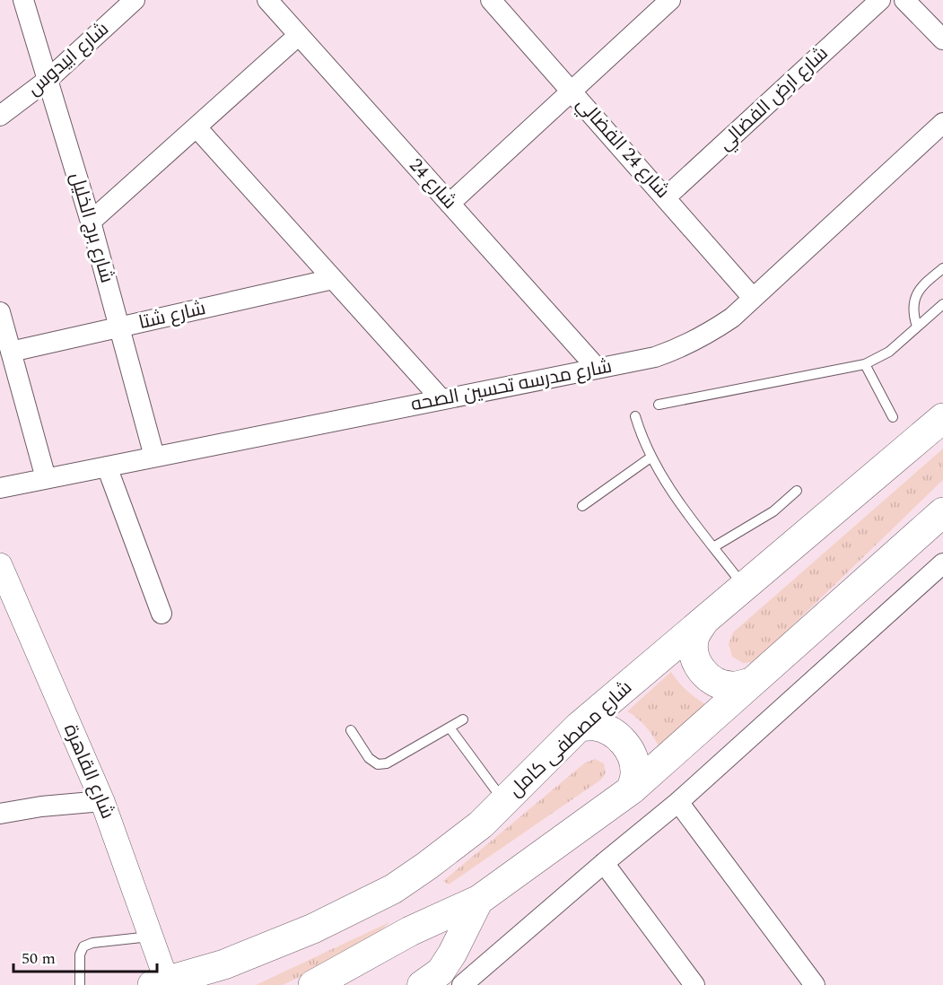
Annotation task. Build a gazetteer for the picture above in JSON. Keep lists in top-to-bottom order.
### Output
{
  "streets": {
    "main road": ["شارع مصطفى كامل"],
    "street": [
      "شارع ابيدوس",
      "شارع ارض الفضالي",
      "شارع 24 الفضالي",
      "شارع 24",
      "شارع برج الخليل",
      "شارع شتا",
      "شارع مدرسه تحسين الصحه",
      "شارع القاهرة"
    ]
  },
  "crossings": [
    ["شارع ابيدوس", "شارع برج الخليل"],
    ["شارع ارض الفضالي", "شارع 24 الفضالي"],
    ["شارع 24 الفضالي", "شارع مدرسه تحسين الصحه"],
    ["شارع 24", "شارع مدرسه تحسين الصحه"],
    ["شارع برج الخليل", "شارع شتا"],
    ["شارع برج الخليل", "شارع مدرسه تحسين الصحه"],
    ["شارع مصطفى كامل", "شارع القاهرة"]
  ],
  "scale_bar": "50 m"
}
